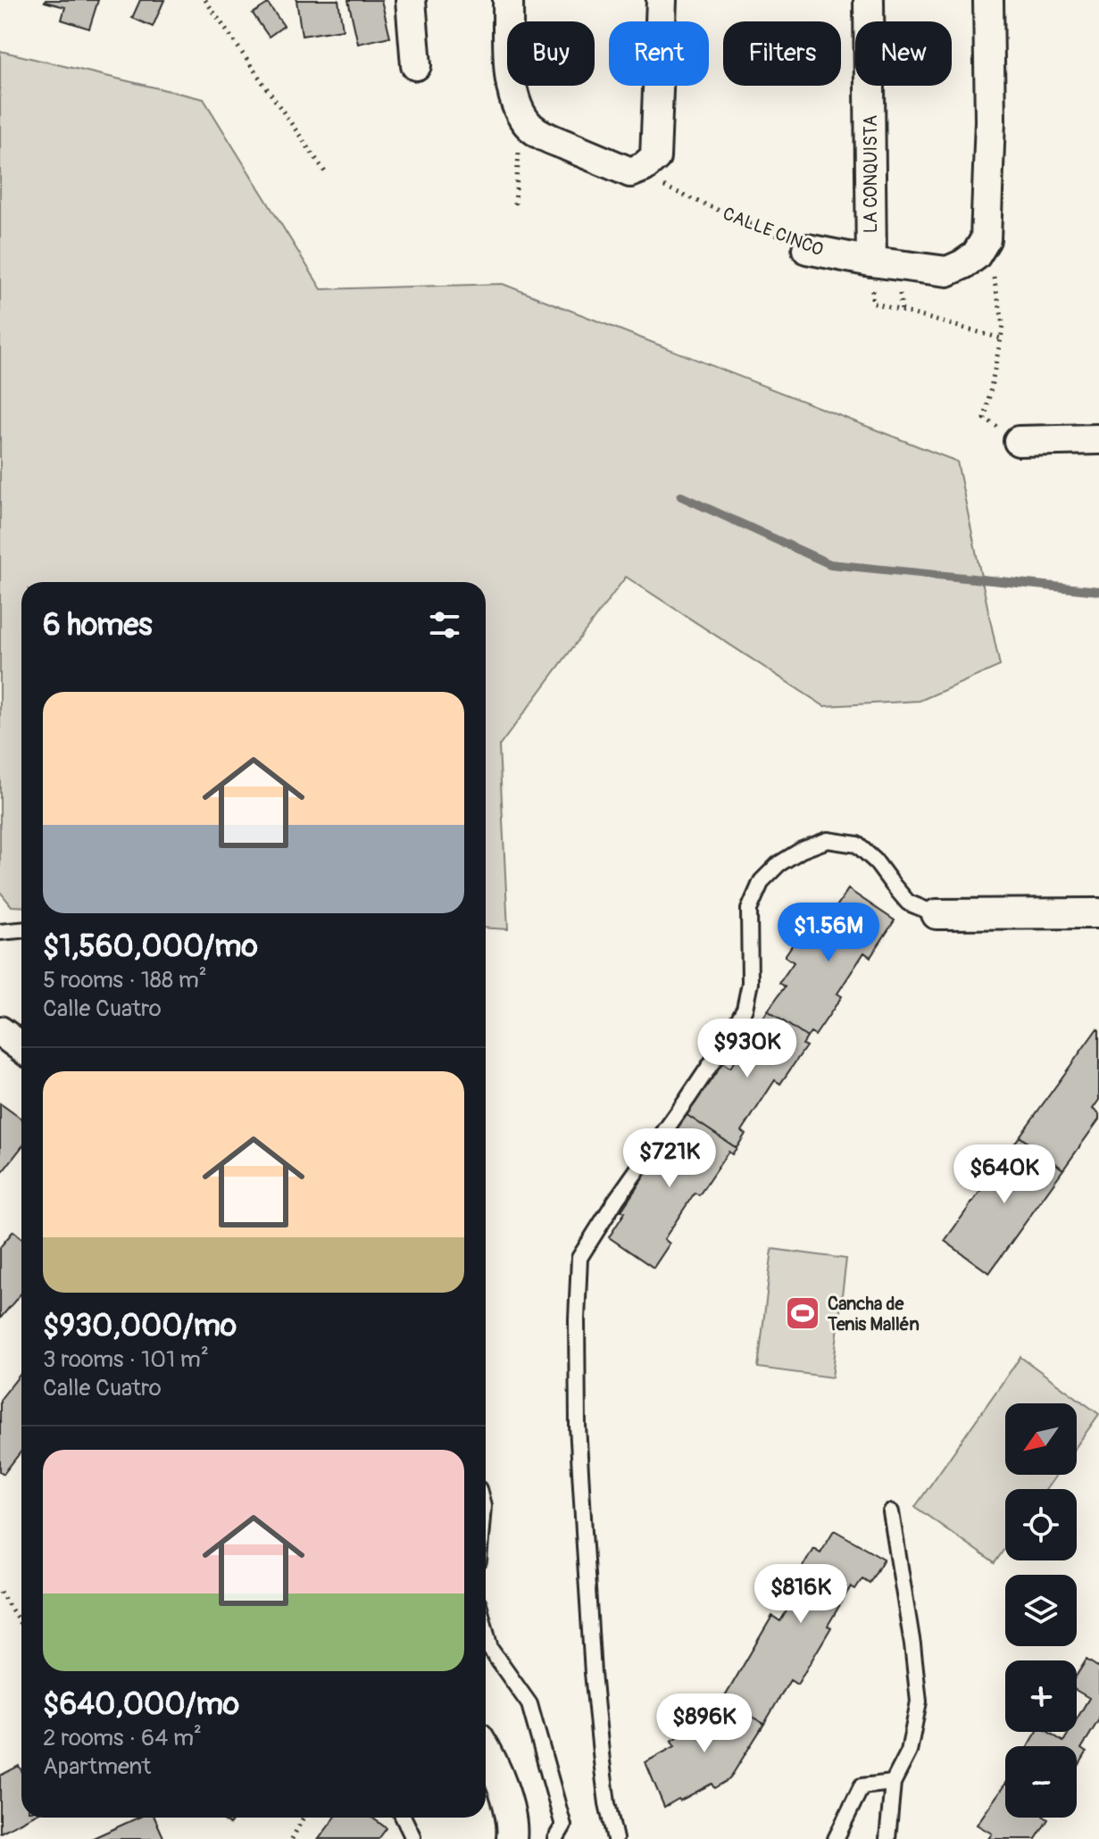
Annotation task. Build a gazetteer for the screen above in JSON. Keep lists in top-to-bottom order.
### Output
{
  "streets": {
    "street": ["LA CONQUISTA", "CALLE CINCO"]
  },
  "crossings": [
    ["LA CONQUISTA", "CALLE CINCO"]
  ],
  "places": {
    "sports": ["Cancha de Tenis Mallén"]
  },
  "north": "bottom left",
  "page": {
    "chip": [
      "Buy",
      "Rent",
      "Filters",
      "New"
    ],
    "heading": "6 homes",
    "list": [
      {
        "name": "$1,560,000/mo",
        "note": "5 rooms · 188 m² · Calle Cuatro"
      },
      {
        "name": "$930,000/mo",
        "note": "3 rooms · 101 m² · Calle Cuatro"
      },
      {
        "name": "$640,000/mo",
        "note": "2 rooms · 64 m² · Apartment"
      }
    ],
    "price": [
      "$1.56M",
      "$930K",
      "$721K",
      "$640K",
      "$816K",
      "$896K"
    ],
    "map_buttons": ["+", "−"]
  }
}
